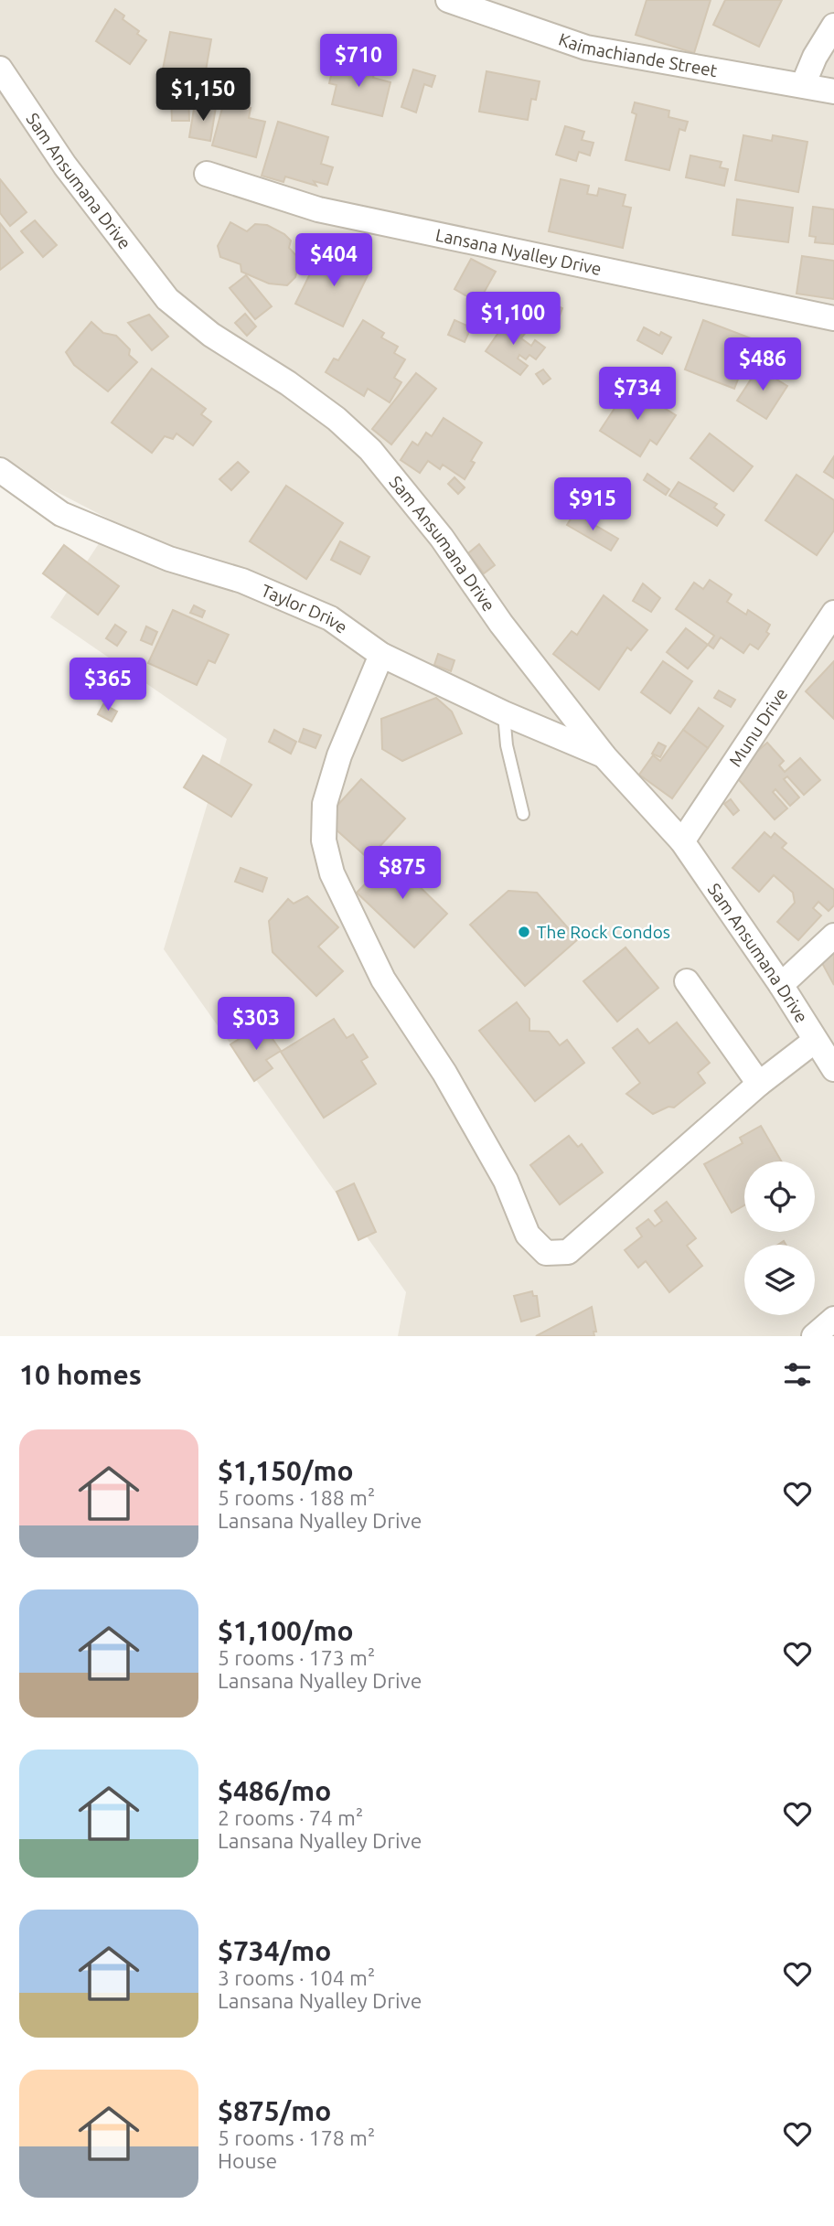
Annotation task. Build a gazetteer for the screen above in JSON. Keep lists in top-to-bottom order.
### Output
{
  "streets": {
    "street": [
      "Kaimachiande Street",
      "Sam Ansumana Drive",
      "Lansana Nyalley Drive",
      "Taylor Drive",
      "Munu Drive"
    ]
  },
  "crossings": [
    ["Sam Ansumana Drive", "Taylor Drive"],
    ["Sam Ansumana Drive", "Munu Drive"]
  ],
  "places": ["The Rock Condos"],
  "page": {
    "price": [
      "$710",
      "$1,150",
      "$404",
      "$1,100",
      "$486",
      "$734",
      "$915",
      "$365",
      "$875",
      "$303"
    ],
    "heading": "10 homes",
    "list": [
      {
        "name": "$1,150/mo",
        "note": "5 rooms · 188 m² · Lansana Nyalley Drive"
      },
      {
        "name": "$1,100/mo",
        "note": "5 rooms · 173 m² · Lansana Nyalley Drive"
      },
      {
        "name": "$486/mo",
        "note": "2 rooms · 74 m² · Lansana Nyalley Drive"
      },
      {
        "name": "$734/mo",
        "note": "3 rooms · 104 m² · Lansana Nyalley Drive"
      },
      {
        "name": "$875/mo",
        "note": "5 rooms · 178 m² · House"
      }
    ]
  }
}
